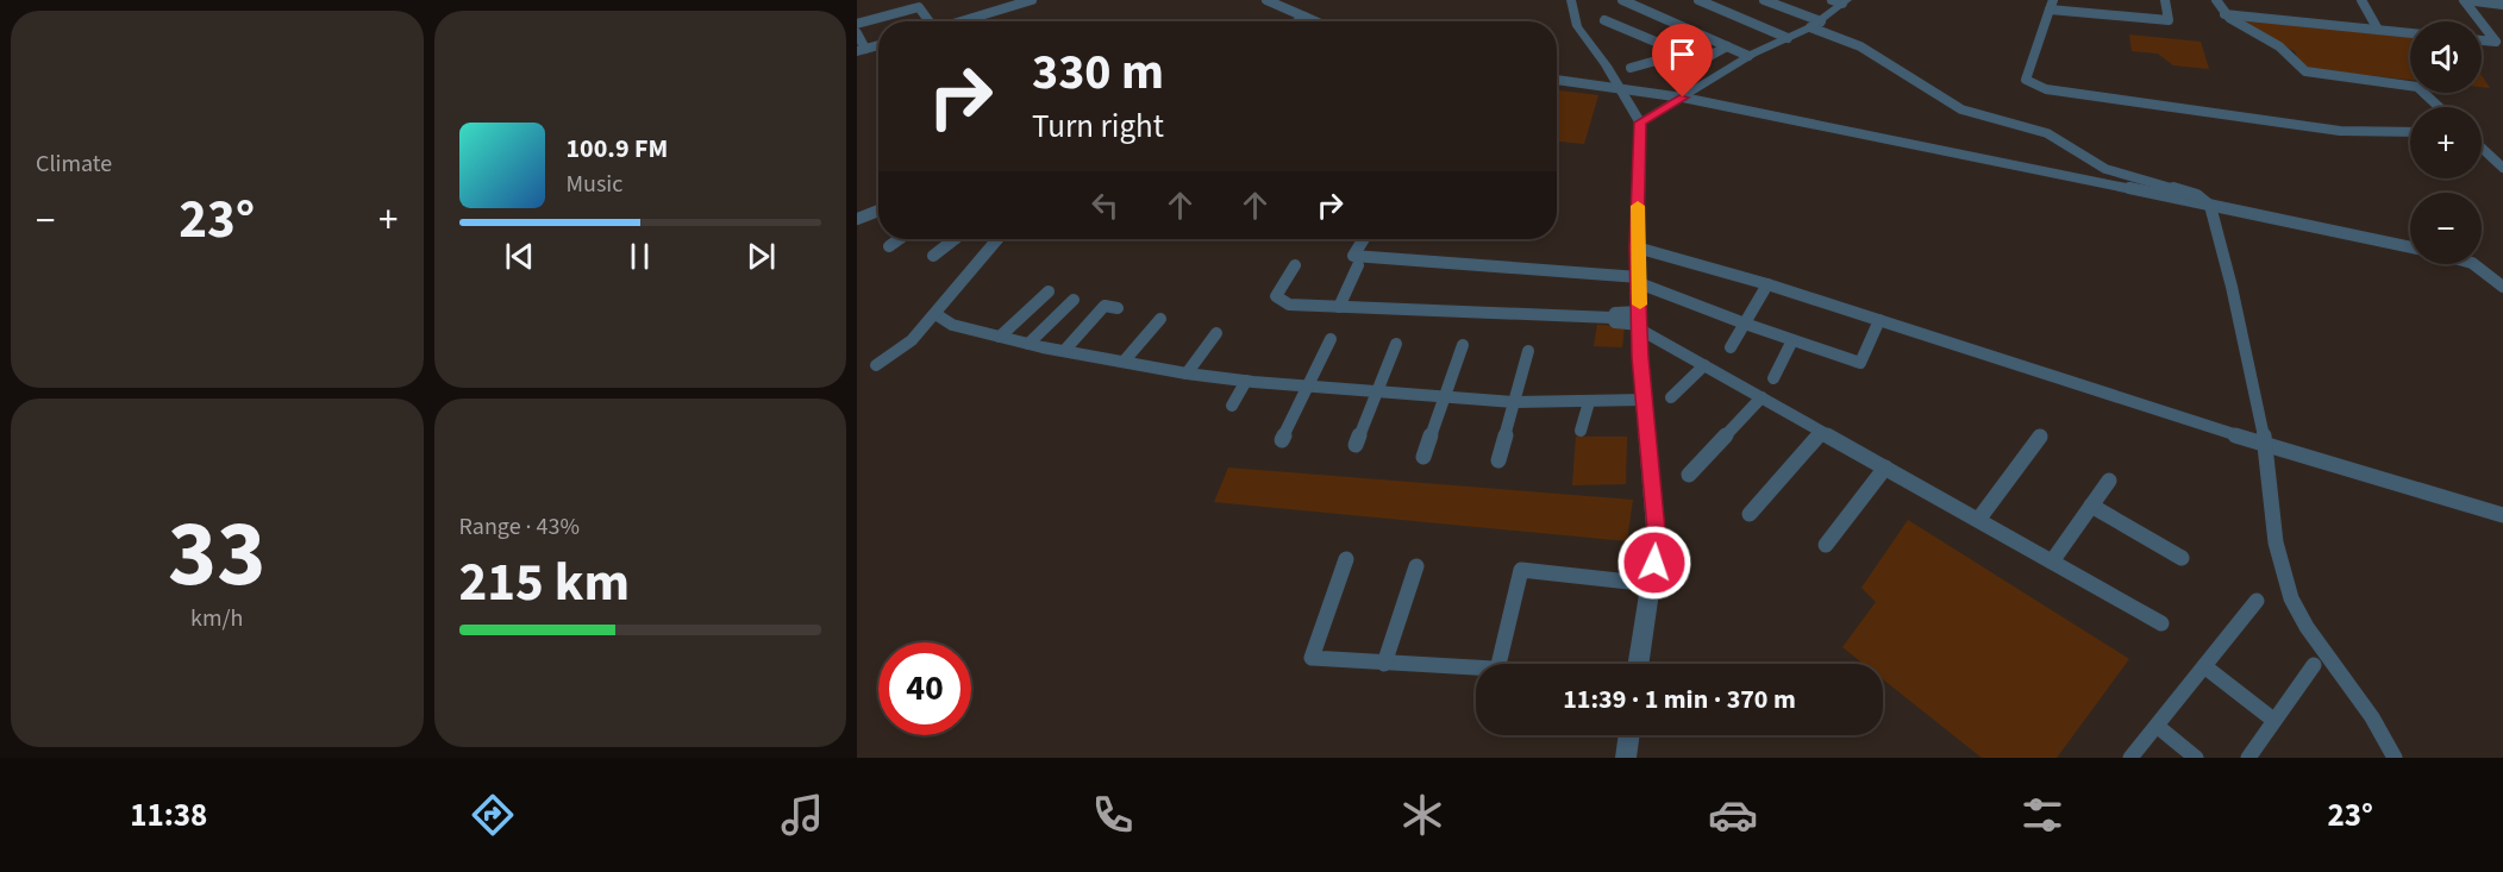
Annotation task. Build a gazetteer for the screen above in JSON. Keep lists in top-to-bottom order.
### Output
{
  "page": {
    "tile": [
      "Climate",
      ["33", "km/h"],
      ["Range · 43%", "215 km"]
    ],
    "map_buttons": ["+", "−"],
    "turn": ["330 m", "Turn right"],
    "song": ["100.9 FM", "Music"],
    "heat": ["−", "23°", "+"],
    "limit": "40",
    "trip": "11:39 · 1 min · 370 m",
    "tabs": ["11:38", "23°"]
  }
}
